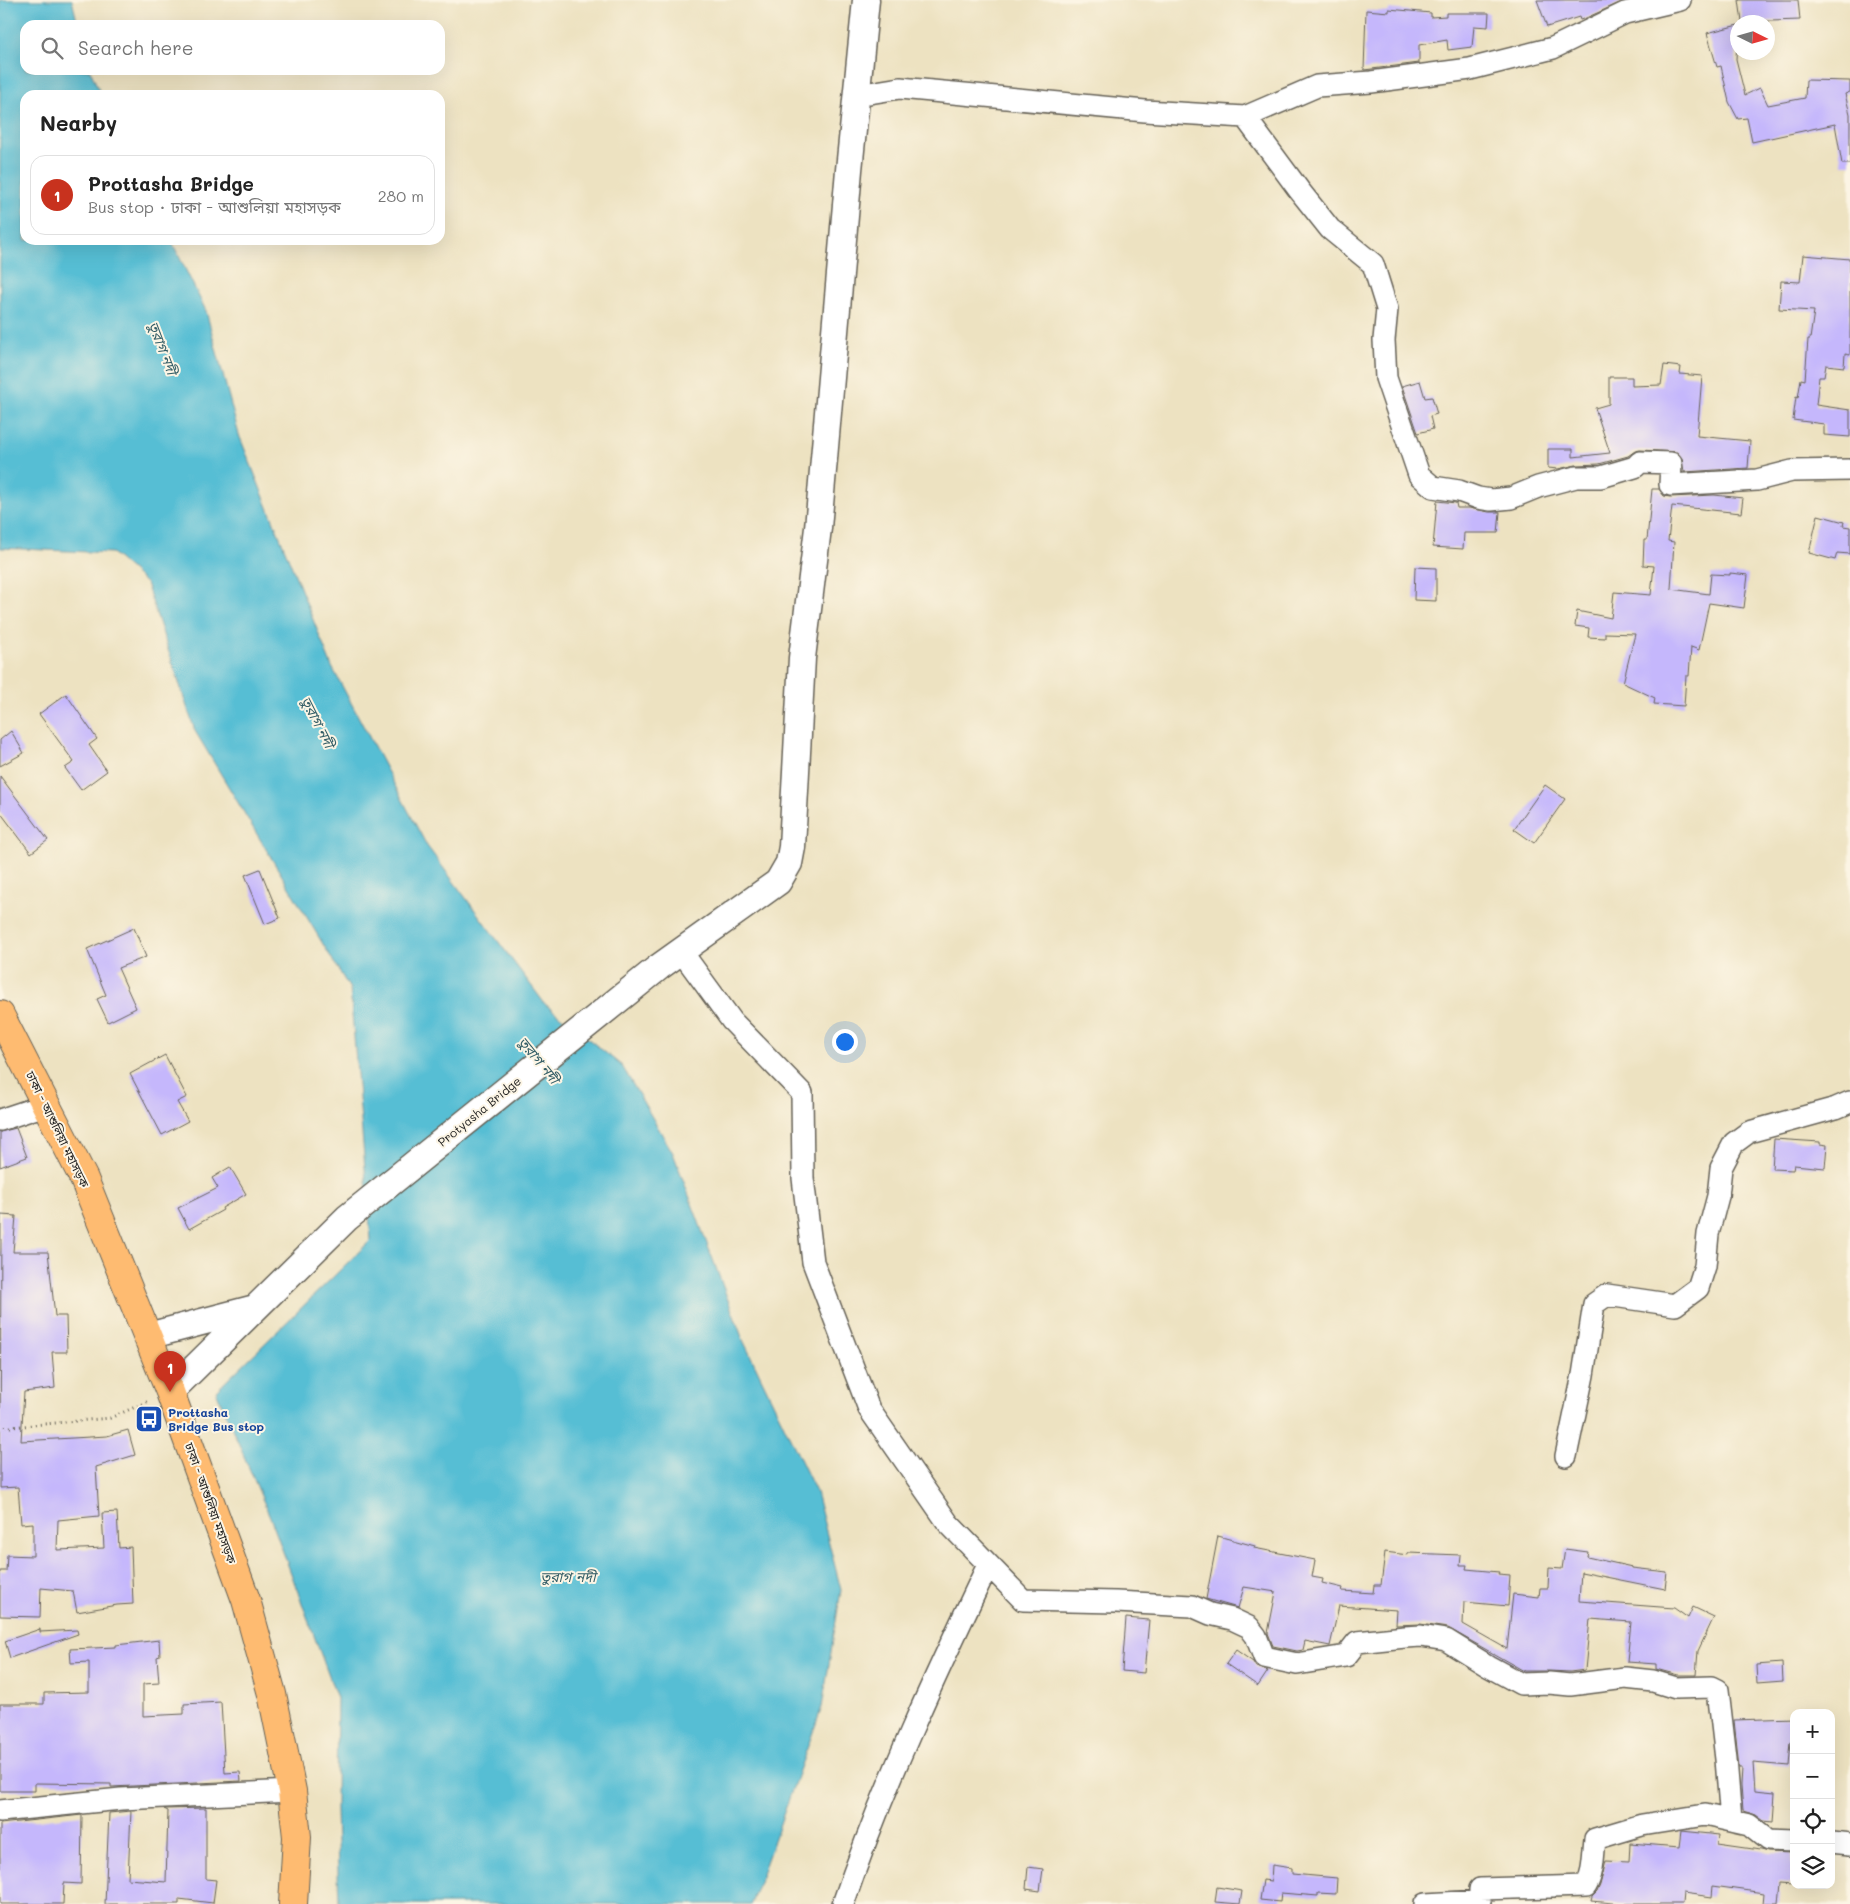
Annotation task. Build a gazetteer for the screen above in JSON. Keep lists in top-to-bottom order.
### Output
{
  "streets": {
    "highway": ["ঢাকা - আশুলিয়া মহাসড়ক"],
    "street": ["Protyasha Bridge"]
  },
  "crossings": [
    ["Protyasha Bridge", "ঢাকা - আশুলিয়া মহাসড়ক"]
  ],
  "water": ["তুরাগ নদী"],
  "places": {
    "bus stop": ["Prottasha Bridge Bus stop"]
  },
  "north": "right",
  "page": {
    "search": "Search here",
    "heading": "Nearby",
    "list": [
      {
        "mark": "1",
        "name": "Prottasha Bridge",
        "note": "Bus stop · ঢাকা - আশুলিয়া মহাসড়ক",
        "value": "280 m"
      }
    ],
    "pins": "1",
    "map_buttons": ["+", "−"]
  }
}
